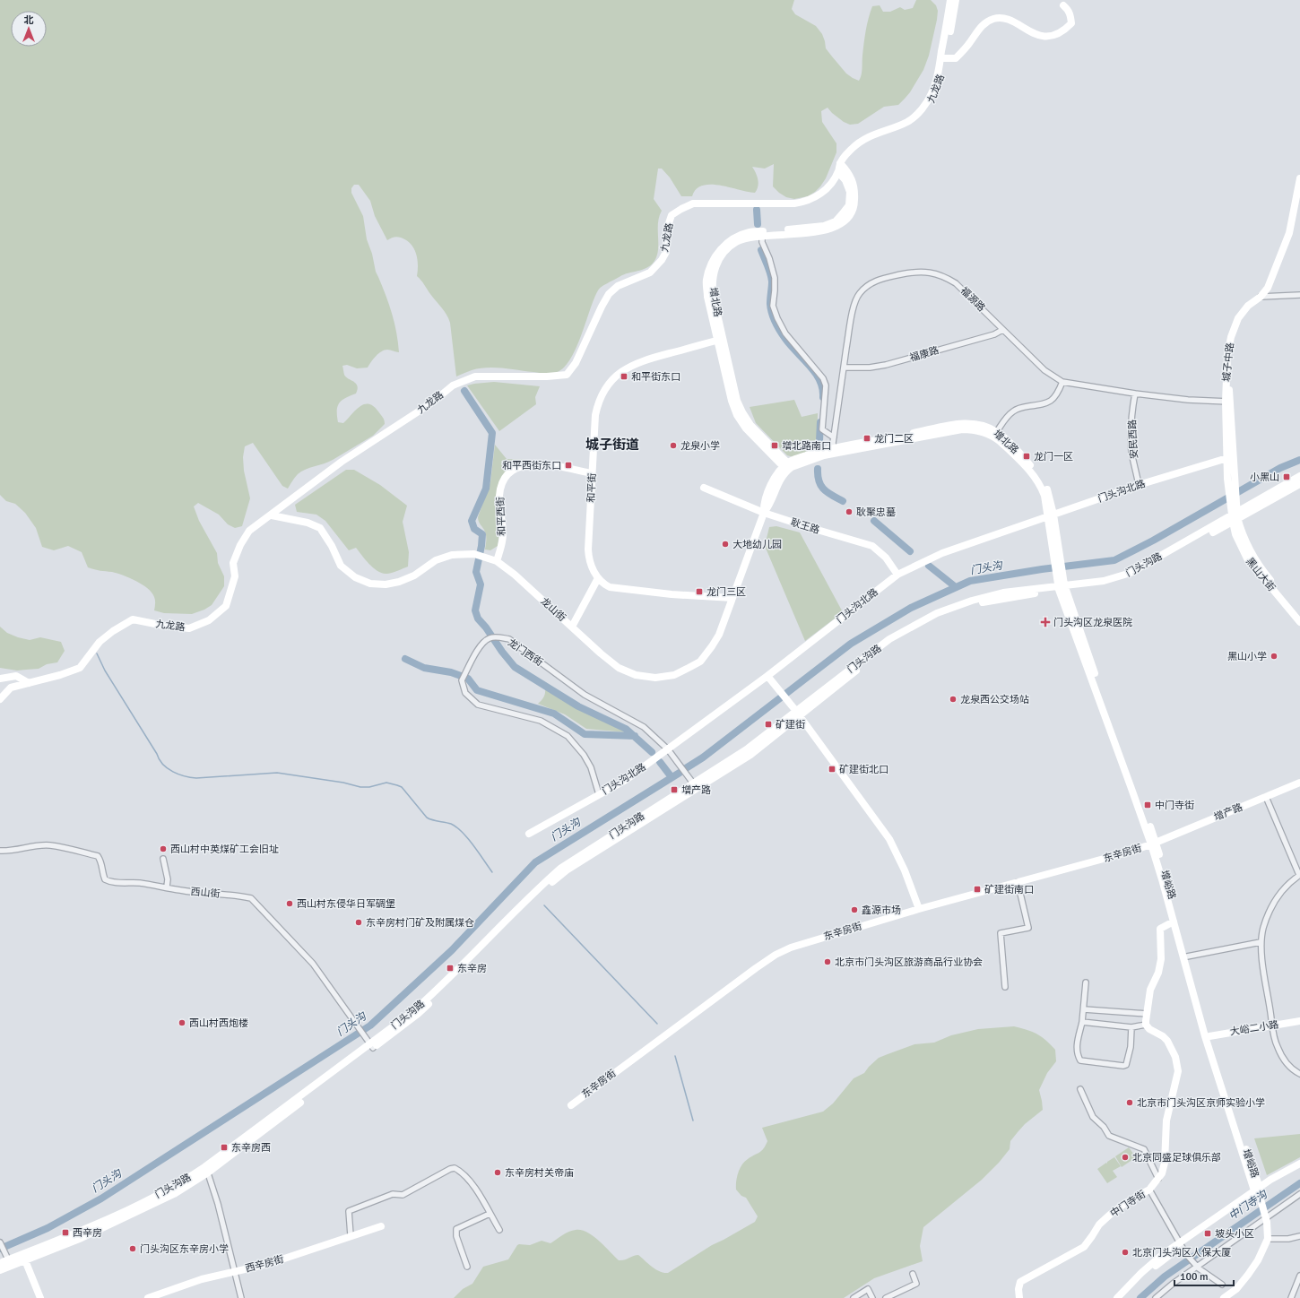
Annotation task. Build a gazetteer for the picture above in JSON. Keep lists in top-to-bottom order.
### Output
{
  "streets": {
    "street": [
      "九龙路",
      "福源路",
      "增北路",
      "福康路",
      "城子中路",
      "安民西路",
      "和平街",
      "门头沟北路",
      "和平西街",
      "耿王路",
      "门头沟路",
      "黑山大街",
      "龙山街",
      "龙门西街",
      "增产路",
      "东辛房街",
      "增峪路",
      "西山街",
      "大峪二小路",
      "中门寺街",
      "西辛房街"
    ]
  },
  "crossings": [
    ["九龙路", "增北路"],
    ["九龙路", "龙山街"],
    ["福源路", "增北路"],
    ["福源路", "福康路"],
    ["福源路", "城子中路"],
    ["福源路", "安民西路"],
    ["增北路", "和平街"],
    ["增北路", "门头沟北路"],
    ["增北路", "门头沟路"],
    ["增北路", "龙山街"],
    ["增北路", "增峪路"],
    ["城子中路", "门头沟北路"],
    ["城子中路", "门头沟路"],
    ["城子中路", "黑山大街"],
    ["安民西路", "门头沟北路"],
    ["和平街", "和平西街"],
    ["和平街", "龙山街"],
    ["门头沟北路", "耿王路"],
    ["门头沟北路", "龙门西街"],
    ["和平西街", "龙山街"],
    ["耿王路", "龙山街"],
    ["门头沟路", "黑山大街"],
    ["门头沟路", "龙门西街"],
    ["门头沟路", "增峪路"],
    ["门头沟路", "西山街"],
    ["增产路", "东辛房街"],
    ["增产路", "增峪路"],
    ["东辛房街", "增峪路"],
    ["增峪路", "大峪二小路"]
  ],
  "districts": ["城子街道"],
  "water": ["门头沟", "中门寺沟"],
  "places": {
    "transit": [
      "和平街东口",
      "龙门二区",
      "增北路南口",
      "龙门一区",
      "和平西街东口",
      "小黑山",
      "龙门三区",
      "矿建街",
      "矿建街北口",
      "增产路",
      "中门寺街",
      "矿建街南口",
      "东辛房",
      "东辛房西",
      "西辛房",
      "坡头小区"
    ],
    "other": [
      "龙泉小学",
      "耿聚忠墓",
      "大地幼儿园",
      "黑山小学",
      "龙泉西公交场站",
      "西山村中英煤矿工会旧址",
      "西山村东侵华日军碉堡",
      "鑫源市场",
      "东辛房村门矿及附属煤仓",
      "北京市门头沟区旅游商品行业协会",
      "西山村西炮楼",
      "北京市门头沟区京师实验小学",
      "北京同盛足球俱乐部",
      "东辛房村关帝庙",
      "门头沟区东辛房小学",
      "北京门头沟区人保大厦"
    ],
    "health": ["门头沟区龙泉医院"]
  },
  "scale_bar": "100 m",
  "north": "top"
}
